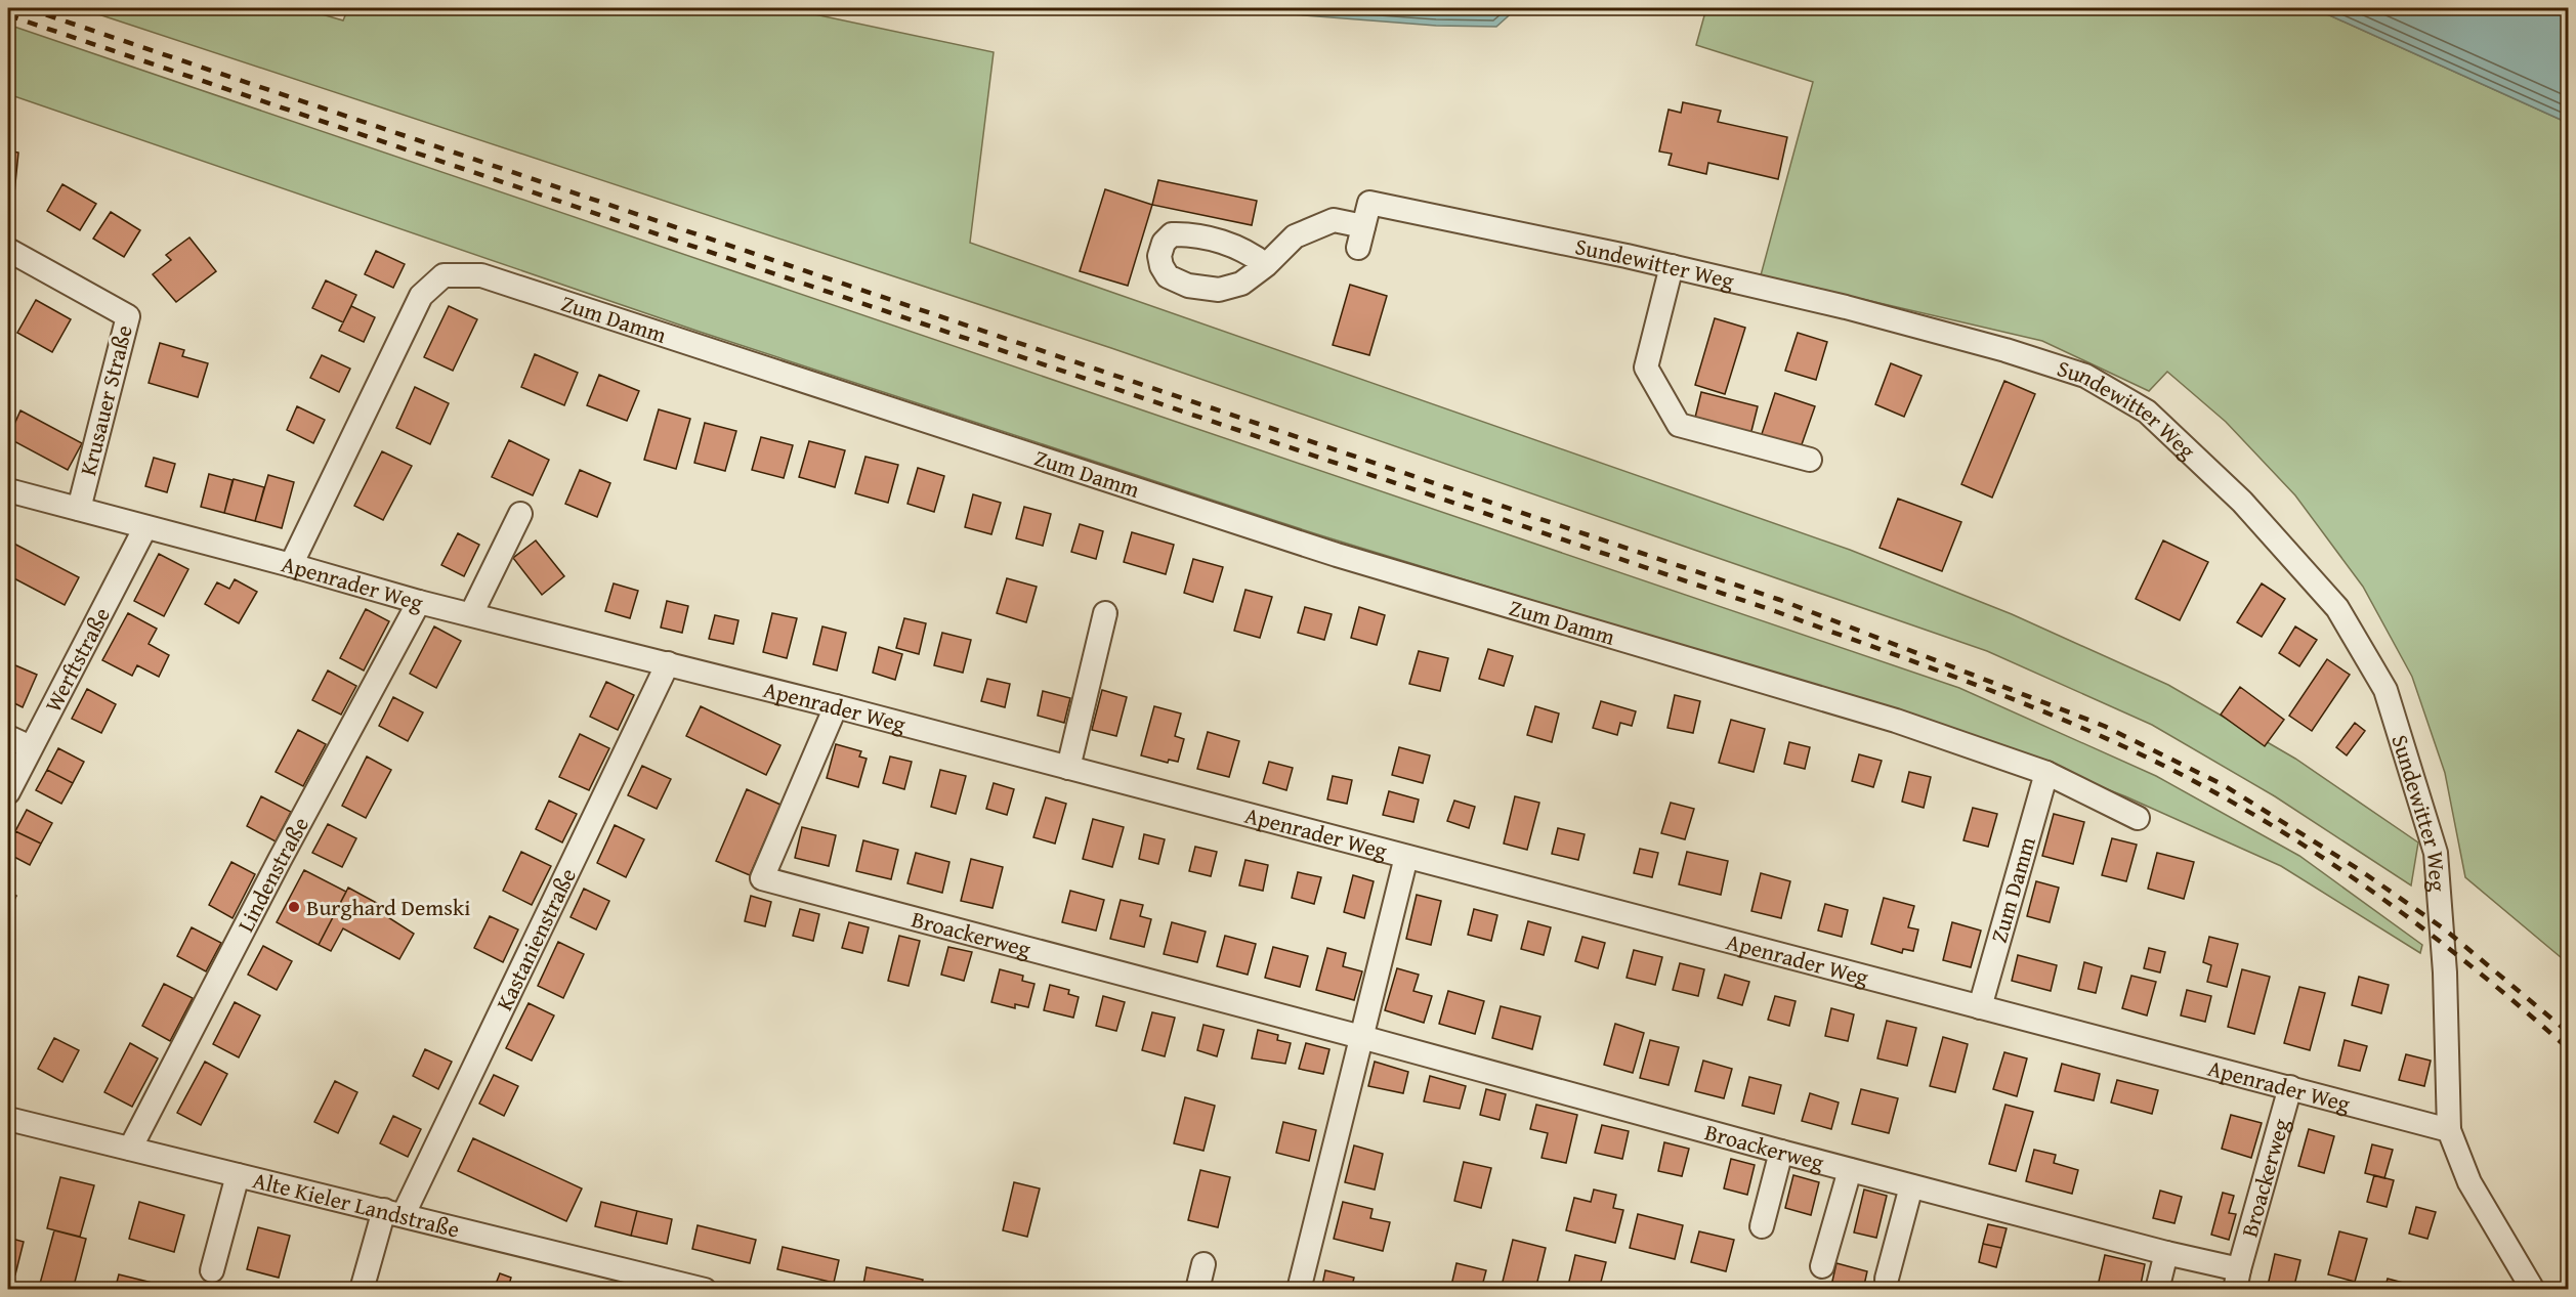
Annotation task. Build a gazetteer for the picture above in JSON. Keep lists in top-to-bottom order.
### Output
{
  "streets": {
    "street": [
      "Sundewitter Weg",
      "Zum Damm",
      "Krusauer Straße",
      "Apenrader Weg",
      "Werftstraße",
      "Lindenstraße",
      "Broackerweg",
      "Kastanienstraße",
      "Alte Kieler Landstraße"
    ]
  },
  "crossings": [
    ["Sundewitter Weg", "Apenrader Weg"],
    ["Zum Damm", "Apenrader Weg"],
    ["Krusauer Straße", "Apenrader Weg"],
    ["Apenrader Weg", "Werftstraße"],
    ["Apenrader Weg", "Lindenstraße"],
    ["Apenrader Weg", "Broackerweg"],
    ["Apenrader Weg", "Kastanienstraße"],
    ["Lindenstraße", "Alte Kieler Landstraße"],
    ["Kastanienstraße", "Alte Kieler Landstraße"]
  ],
  "places": ["Burghard Demski"]
}
